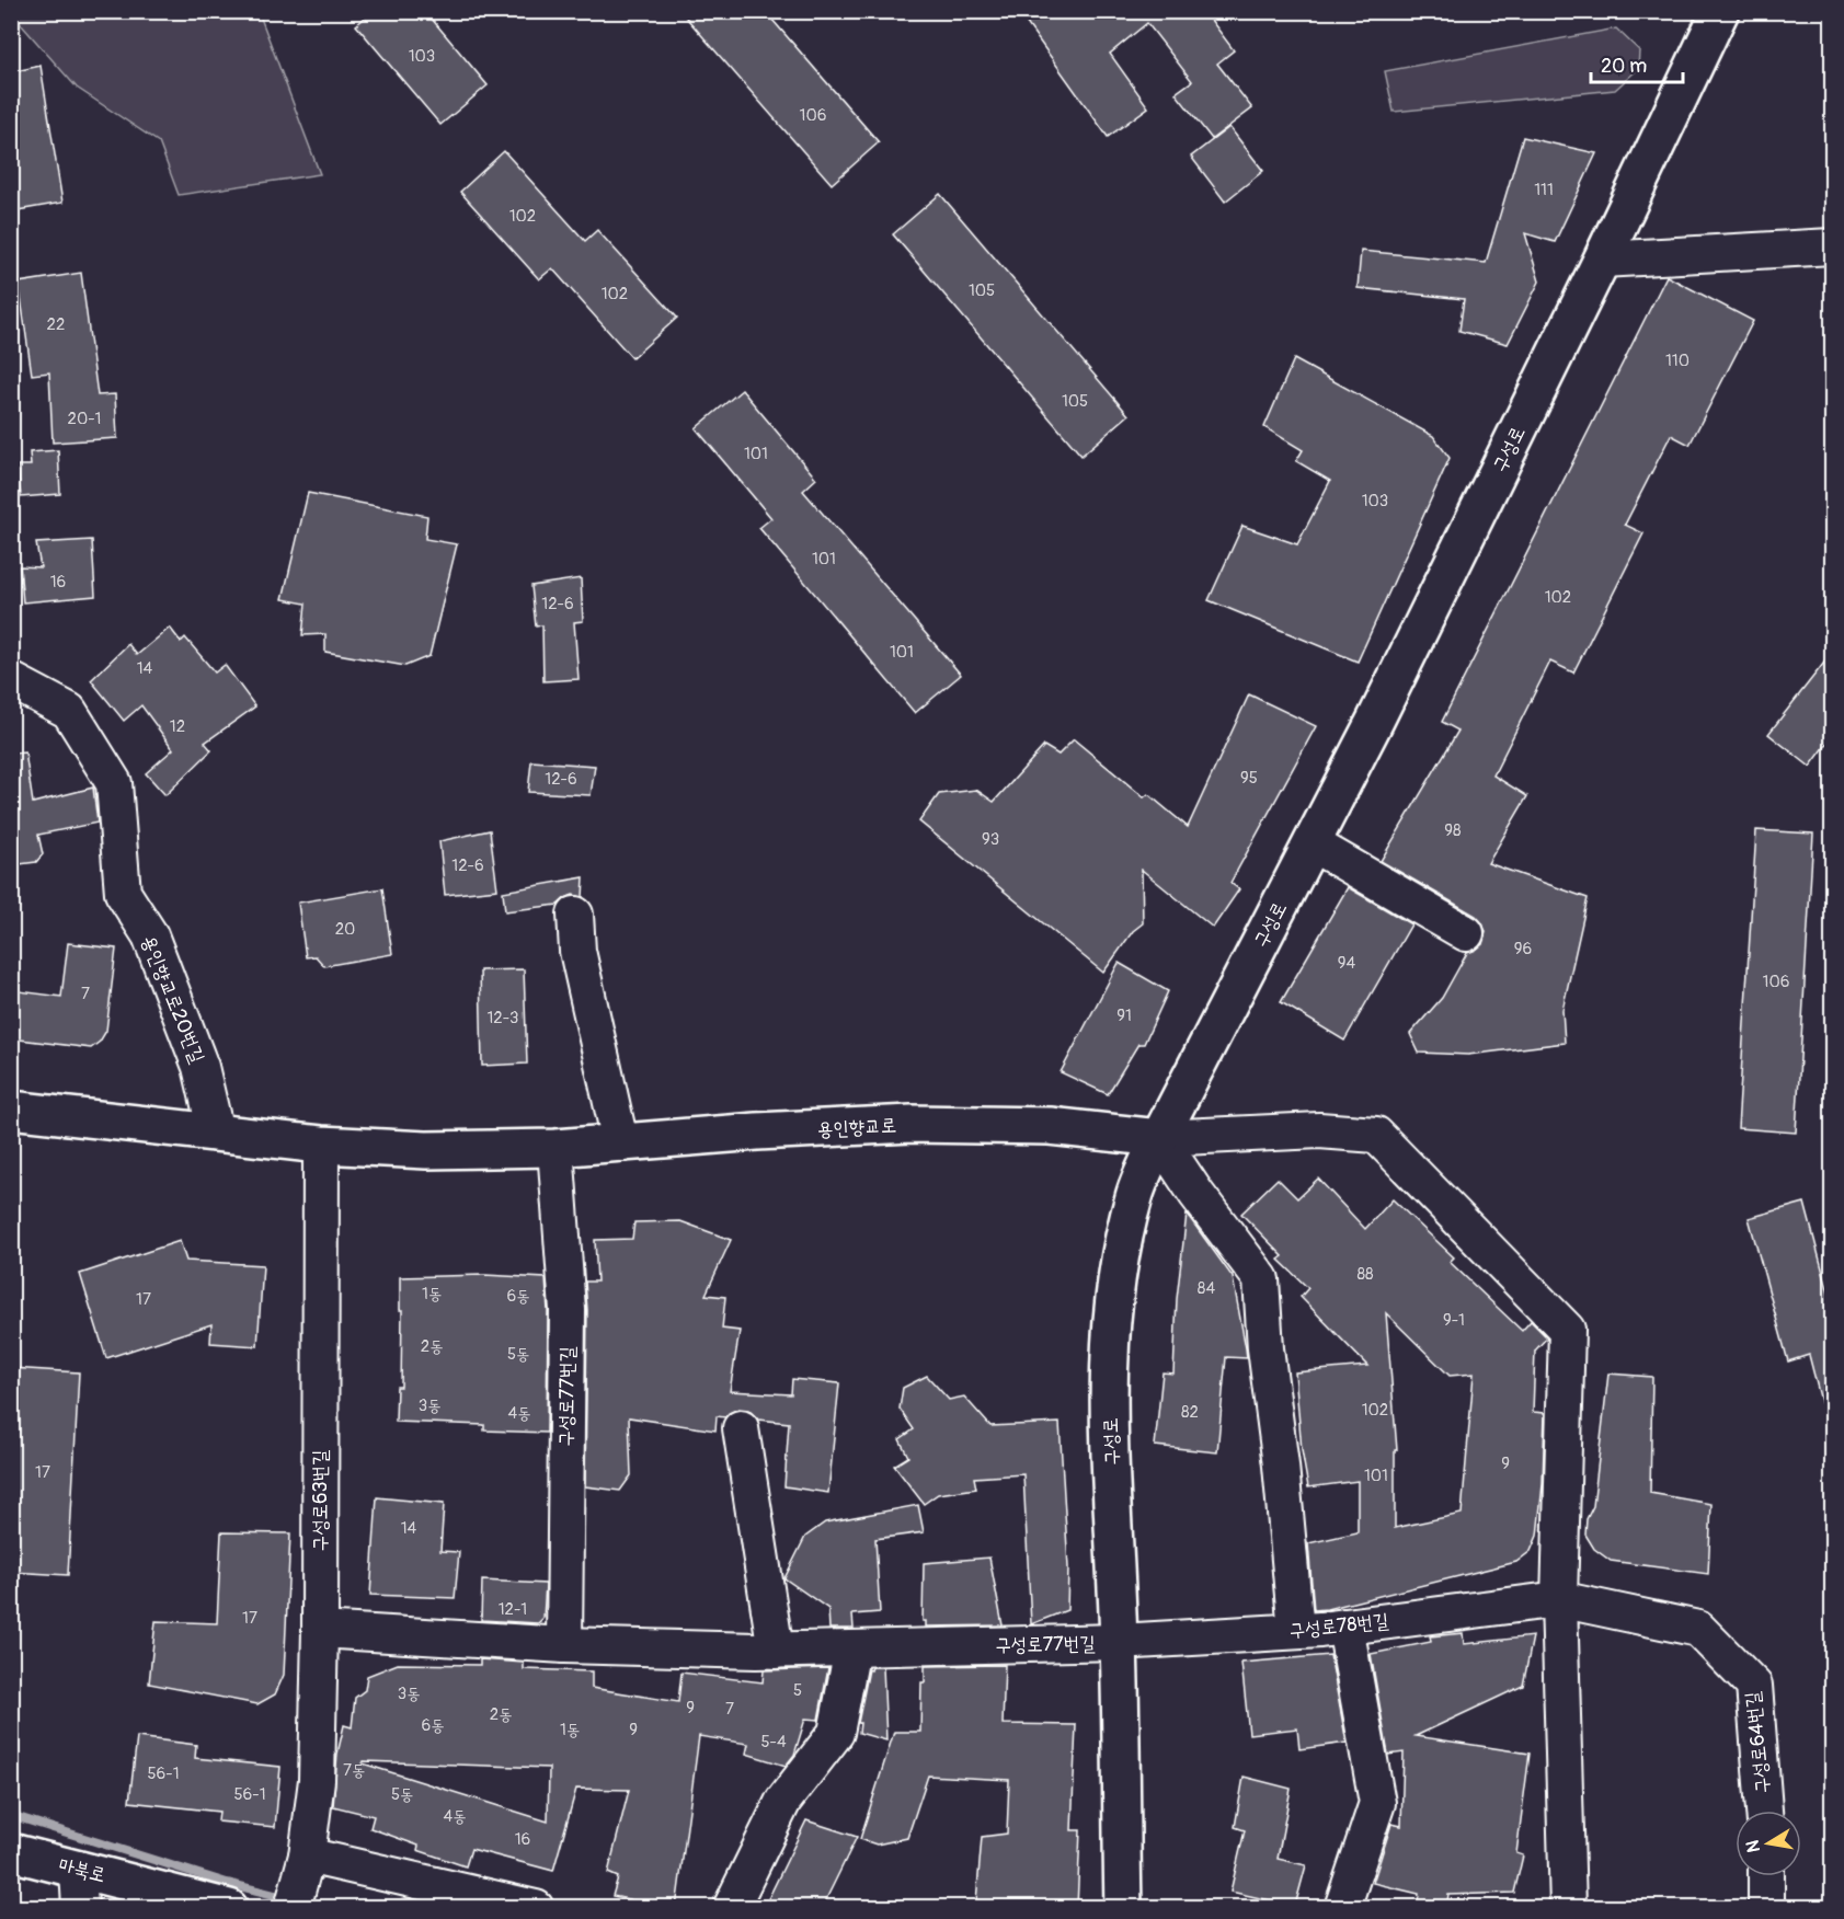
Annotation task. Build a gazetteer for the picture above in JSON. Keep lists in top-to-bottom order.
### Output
{
  "streets": {
    "main road": ["구성로", "용인향교로", "마북로"],
    "street": [
      "용인향교로20번길",
      "구성로77번길",
      "구성로63번길",
      "구성로78번길",
      "구성로64번길"
    ]
  },
  "crossings": [
    ["구성로", "용인향교로"],
    ["구성로", "구성로77번길"],
    ["구성로", "구성로78번길"],
    ["용인향교로20번길", "용인향교로"],
    ["용인향교로", "구성로77번길"],
    ["용인향교로", "구성로63번길"],
    ["구성로77번길", "구성로63번길"],
    ["구성로77번길", "구성로78번길"],
    ["구성로78번길", "구성로64번길"]
  ],
  "house_numbers": [
    "103",
    "106",
    "111",
    "102",
    "105",
    "102",
    "22",
    "110",
    "105",
    "20-1",
    "101",
    "103",
    "101",
    "16",
    "102",
    "12-6",
    "101",
    "14",
    "12",
    "95",
    "12-6",
    "98",
    "93",
    "12-6",
    "20",
    "96",
    "94",
    "106",
    "7",
    "91",
    "12-3",
    "88",
    "84",
    "1동",
    "6동",
    "17",
    "9-1",
    "2동",
    "5동",
    "3동",
    "102",
    "82",
    "4동",
    "9",
    "17",
    "101",
    "14",
    "12-1",
    "17",
    "5",
    "3동",
    "9",
    "7",
    "2동",
    "6동",
    "1동",
    "9",
    "5-4",
    "7동",
    "56-1",
    "56-1",
    "5동",
    "4동",
    "16"
  ],
  "scale_bar": "20 m",
  "north": "left"
}
